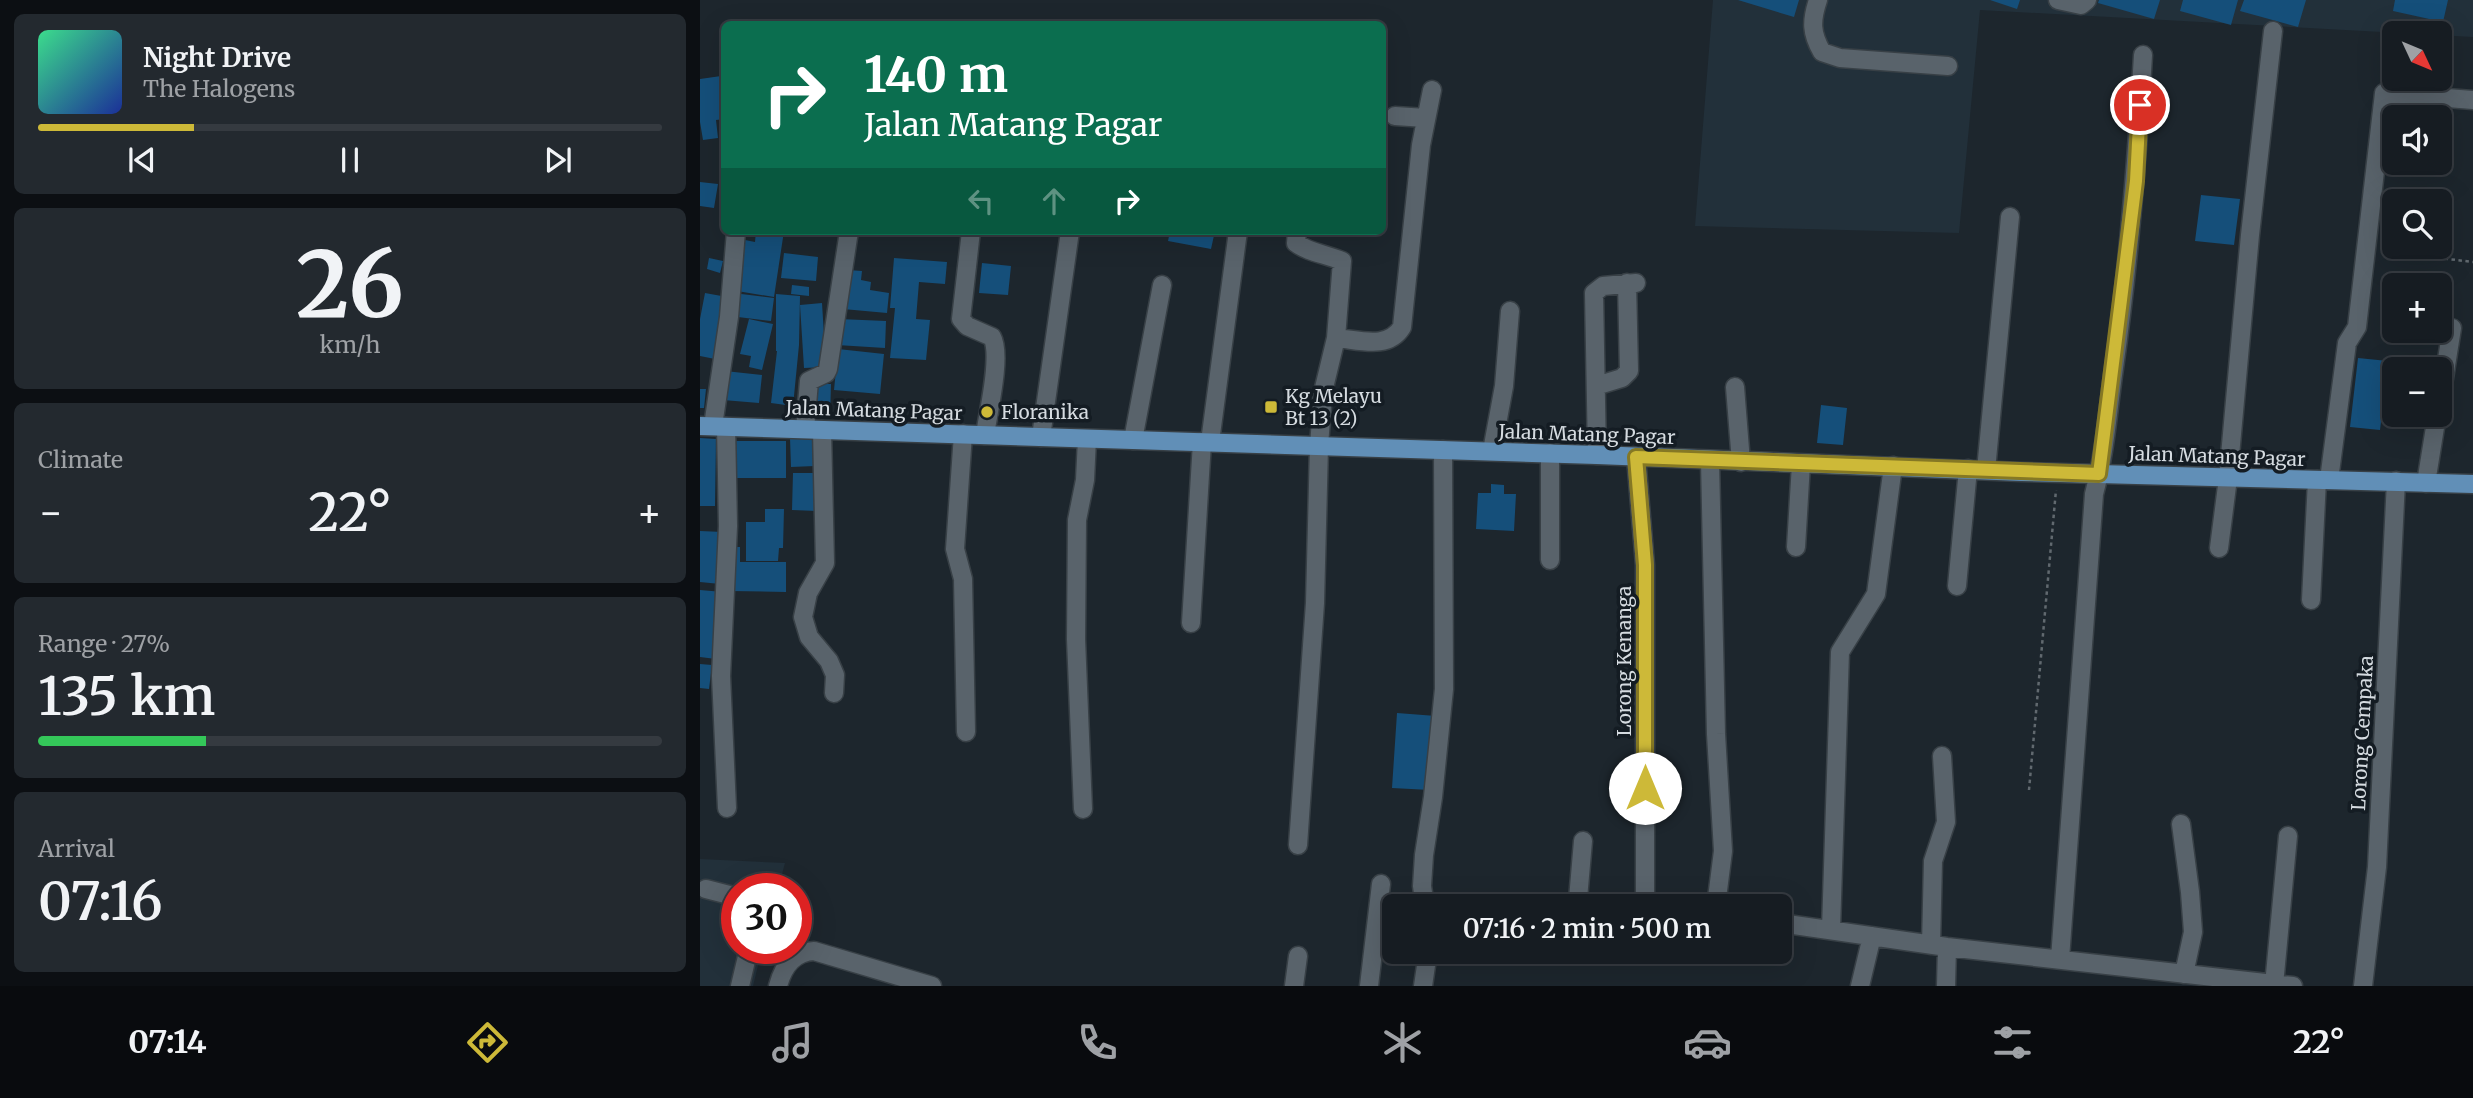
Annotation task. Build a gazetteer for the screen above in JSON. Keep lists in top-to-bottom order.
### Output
{
  "streets": {
    "main road": ["Jalan Matang Pagar"],
    "street": ["Lorong Kenanga", "Lorong Cempaka"]
  },
  "crossings": [
    ["Jalan Matang Pagar", "Lorong Kenanga"],
    ["Jalan Matang Pagar", "Lorong Cempaka"]
  ],
  "places": {
    "transit": ["Kg Melayu Bt 13 (2)"],
    "other": ["Floranika"]
  },
  "north": "bottom right",
  "page": {
    "map_buttons": ["+", "−"],
    "turn": ["140 m", "Jalan Matang Pagar"],
    "song": ["Night Drive", "The Halogens"],
    "tile": [
      ["26", "km/h"],
      "Climate",
      ["Range · 27%", "135 km"],
      ["Arrival", "07:16"]
    ],
    "heat": ["−", "22°", "+"],
    "limit": "30",
    "trip": "07:16 · 2 min · 500 m",
    "tabs": ["07:14", "22°"]
  }
}
